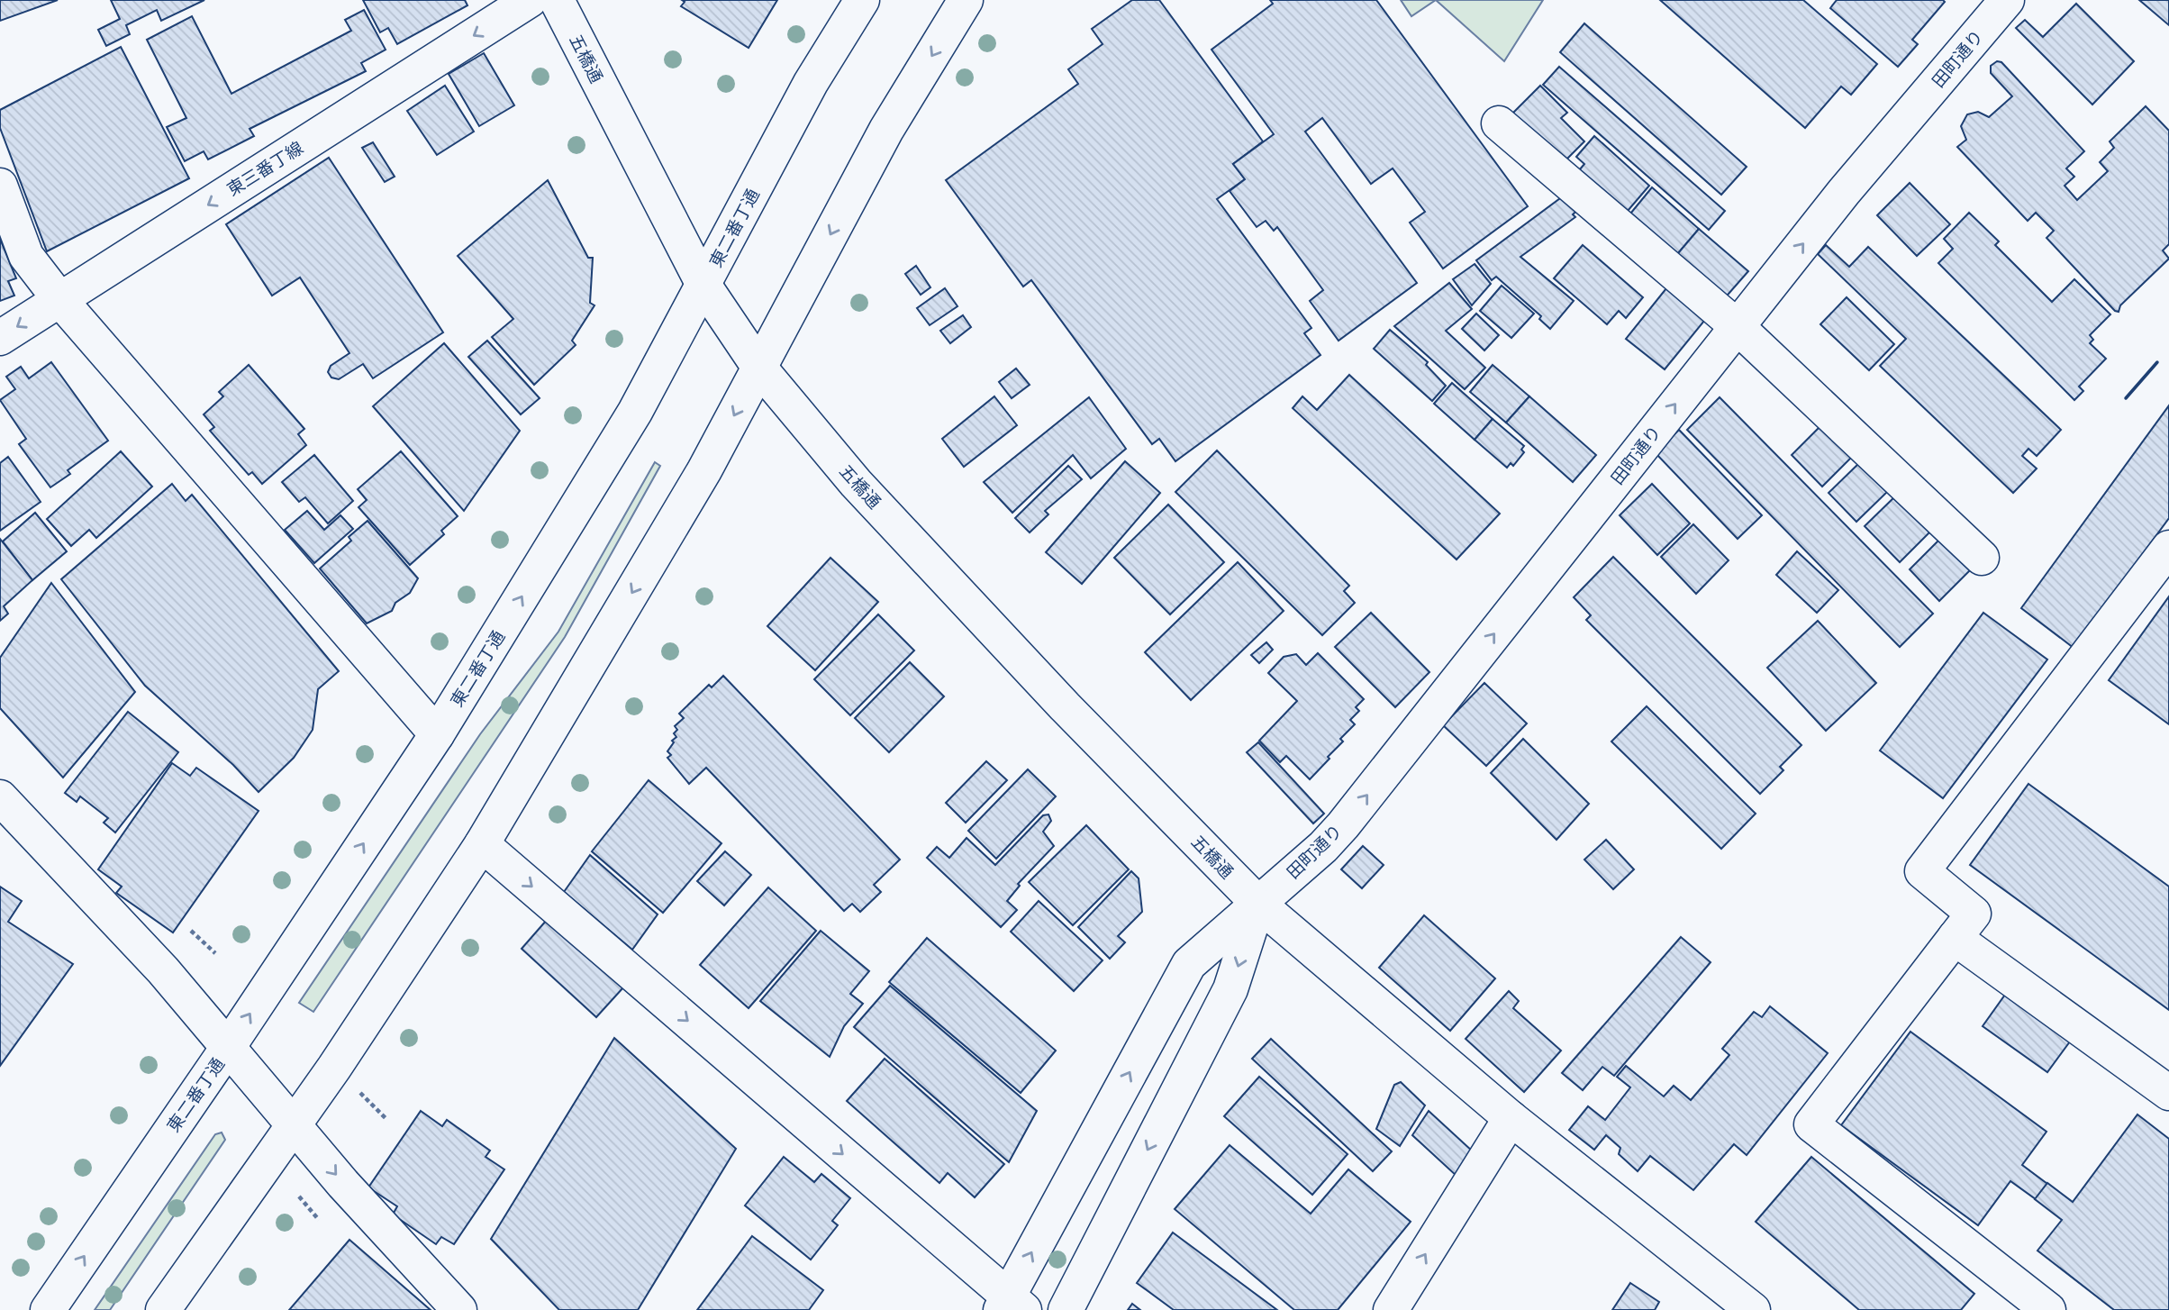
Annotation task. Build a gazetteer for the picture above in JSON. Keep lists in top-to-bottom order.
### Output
{
  "streets": {
    "main road": [
      "五橋通",
      "田町通り",
      "東三番丁線",
      "東二番丁通"
    ]
  },
  "crossings": [
    ["五橋通", "田町通り"],
    ["五橋通", "東二番丁通"]
  ],
  "one_way": ["田町通り", "東三番丁線"]
}
